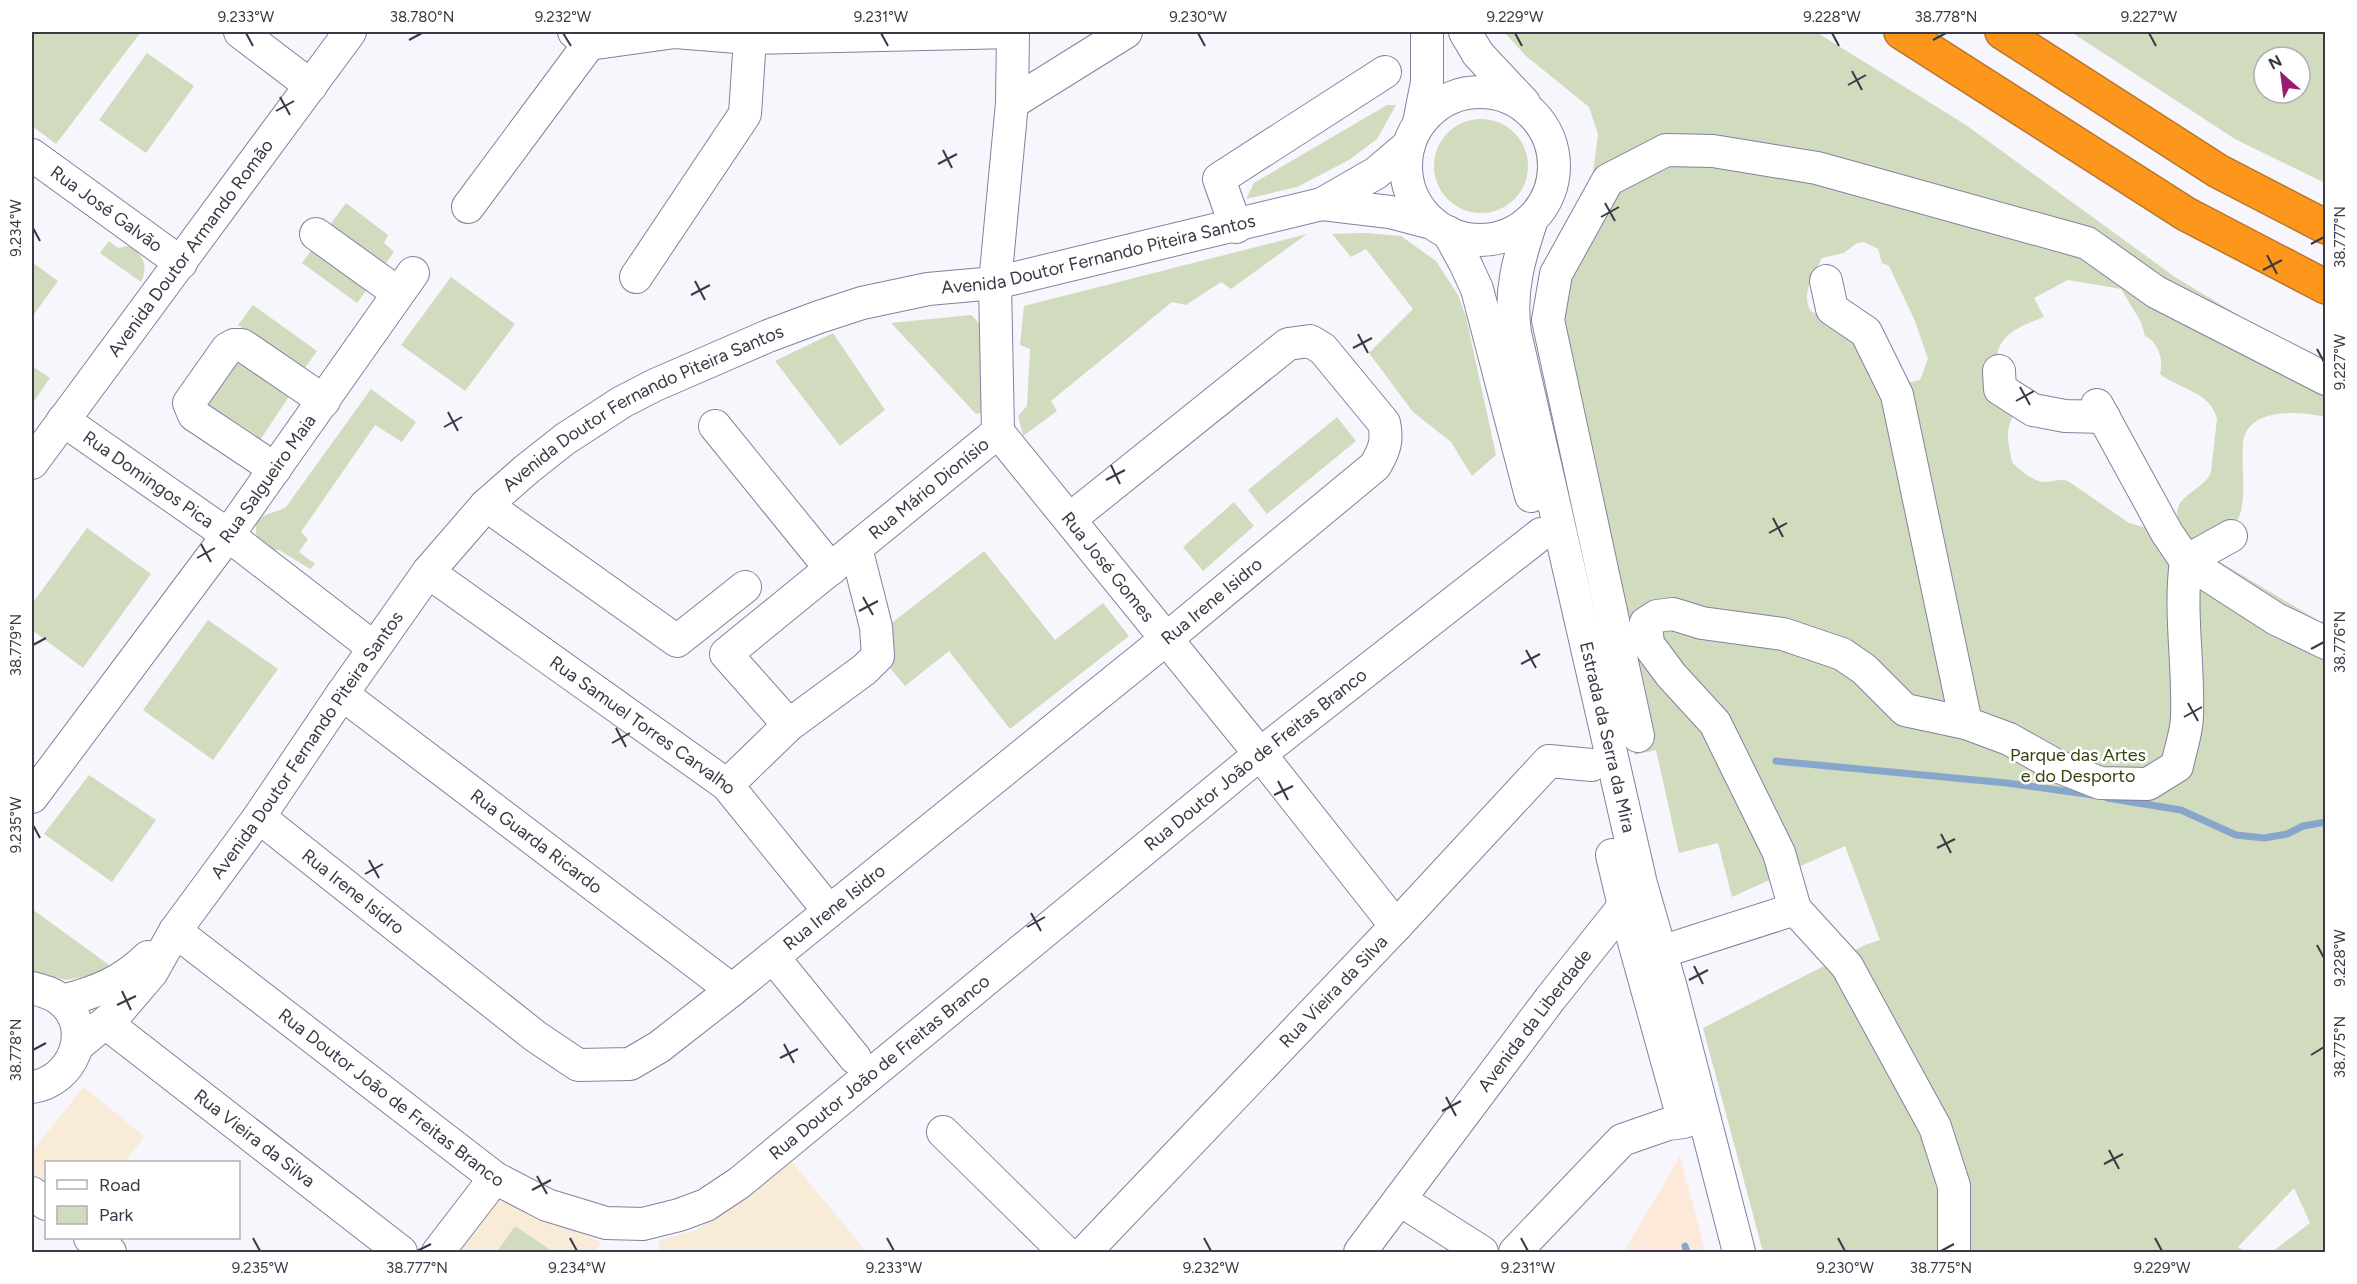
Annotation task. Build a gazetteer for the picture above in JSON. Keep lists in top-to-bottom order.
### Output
{
  "streets": {
    "street": [
      "Rua José Galvão",
      "Avenida Doutor Armando Romão",
      "Avenida Doutor Fernando Piteira Santos",
      "Rua Domingos Pica",
      "Rua Salgueiro Maia",
      "Rua Mário Dionísio",
      "Rua José Gomes",
      "Rua Irene Isidro",
      "Rua Samuel Torres Carvalho",
      "Estrada da Serra da Mira",
      "Rua Doutor João de Freitas Branco",
      "Rua Guarda Ricardo",
      "Rua Vieira da Silva",
      "Avenida da Liberdade"
    ]
  },
  "crossings": [
    ["Rua José Galvão", "Avenida Doutor Armando Romão"],
    ["Avenida Doutor Armando Romão", "Rua Domingos Pica"],
    ["Avenida Doutor Fernando Piteira Santos", "Rua Domingos Pica"],
    ["Avenida Doutor Fernando Piteira Santos", "Rua Mário Dionísio"],
    ["Avenida Doutor Fernando Piteira Santos", "Rua Irene Isidro"],
    ["Avenida Doutor Fernando Piteira Santos", "Rua Samuel Torres Carvalho"],
    ["Avenida Doutor Fernando Piteira Santos", "Rua Doutor João de Freitas Branco"],
    ["Avenida Doutor Fernando Piteira Santos", "Rua Guarda Ricardo"],
    ["Avenida Doutor Fernando Piteira Santos", "Rua Vieira da Silva"],
    ["Rua Domingos Pica", "Rua Salgueiro Maia"],
    ["Rua Mário Dionísio", "Rua José Gomes"],
    ["Rua José Gomes", "Rua Irene Isidro"],
    ["Rua José Gomes", "Rua Doutor João de Freitas Branco"],
    ["Rua José Gomes", "Rua Vieira da Silva"],
    ["Rua Irene Isidro", "Rua Samuel Torres Carvalho"],
    ["Rua Irene Isidro", "Rua Guarda Ricardo"],
    ["Estrada da Serra da Mira", "Rua Doutor João de Freitas Branco"],
    ["Estrada da Serra da Mira", "Rua Vieira da Silva"],
    ["Estrada da Serra da Mira", "Avenida da Liberdade"]
  ],
  "parks": ["Parque das Artes e do Desporto"],
  "legend": ["Road", "Park"],
  "north": "top left",
  "coordinates": [
    "9.233°W",
    "38.780°N",
    "9.232°W",
    "9.231°W",
    "9.230°W",
    "9.229°W",
    "9.228°W",
    "38.778°N",
    "9.227°W",
    "9.234°W",
    "38.777°N",
    "38.776°N",
    "38.779°N",
    "9.235°W",
    "38.775°N"
  ]
}
